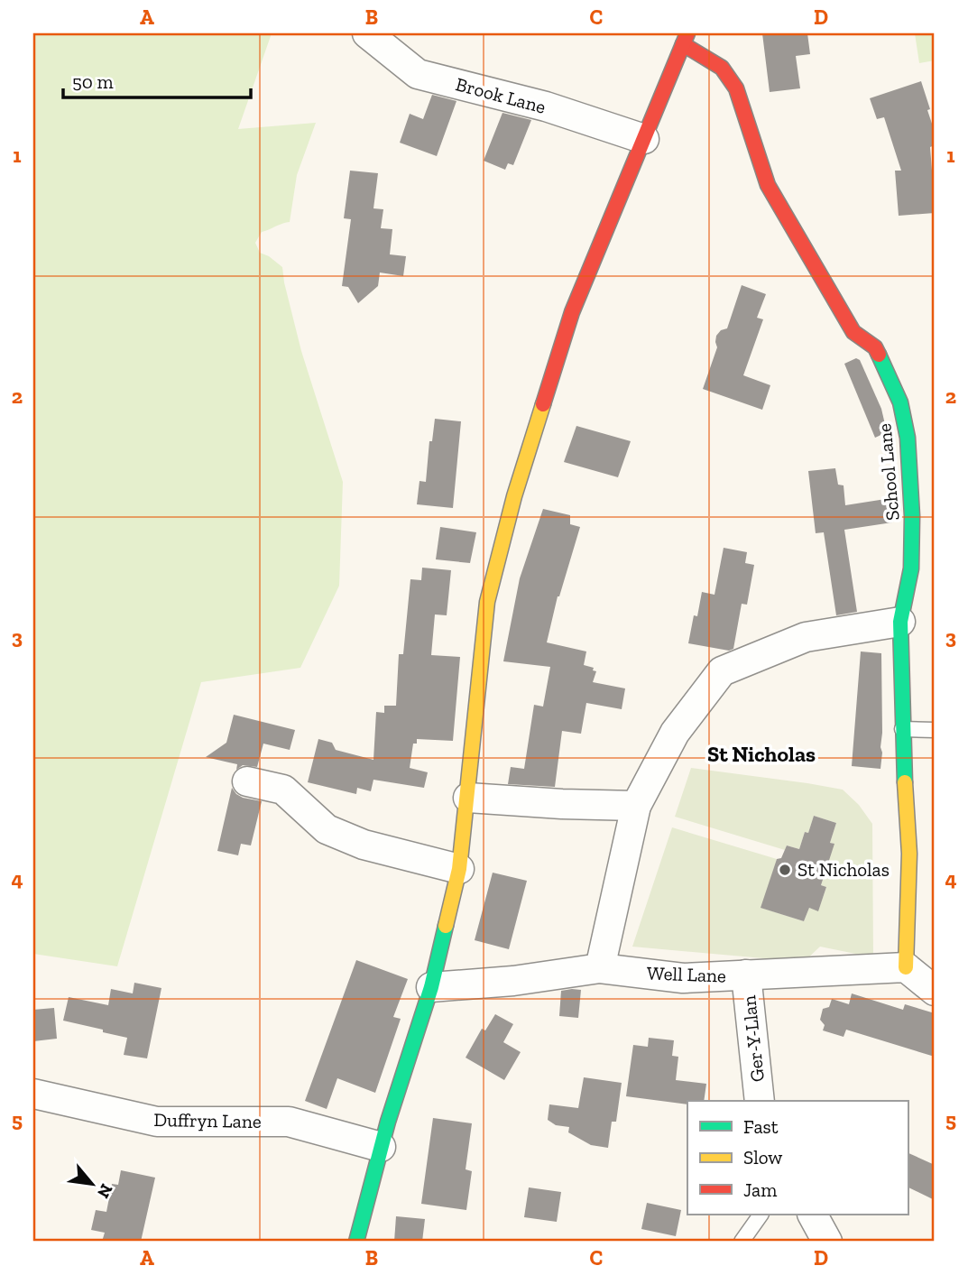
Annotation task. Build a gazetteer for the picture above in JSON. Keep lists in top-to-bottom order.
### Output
{
  "streets": {
    "main road": ["School Lane"],
    "street": [
      "Brook Lane",
      "Well Lane",
      "Ger-Y-Llan",
      "Duffryn Lane"
    ]
  },
  "crossings": [
    ["School Lane", "Well Lane"],
    ["Well Lane", "Ger-Y-Llan"]
  ],
  "districts": ["St Nicholas"],
  "places": ["St Nicholas"],
  "legend": ["Fast", "Slow", "Jam"],
  "scale_bar": "50 m",
  "north": "bottom right",
  "grid": {
    "columns": [
      "A",
      "B",
      "C",
      "D"
    ],
    "rows": [
      "1",
      "2",
      "3",
      "4",
      "5"
    ]
  }
}
